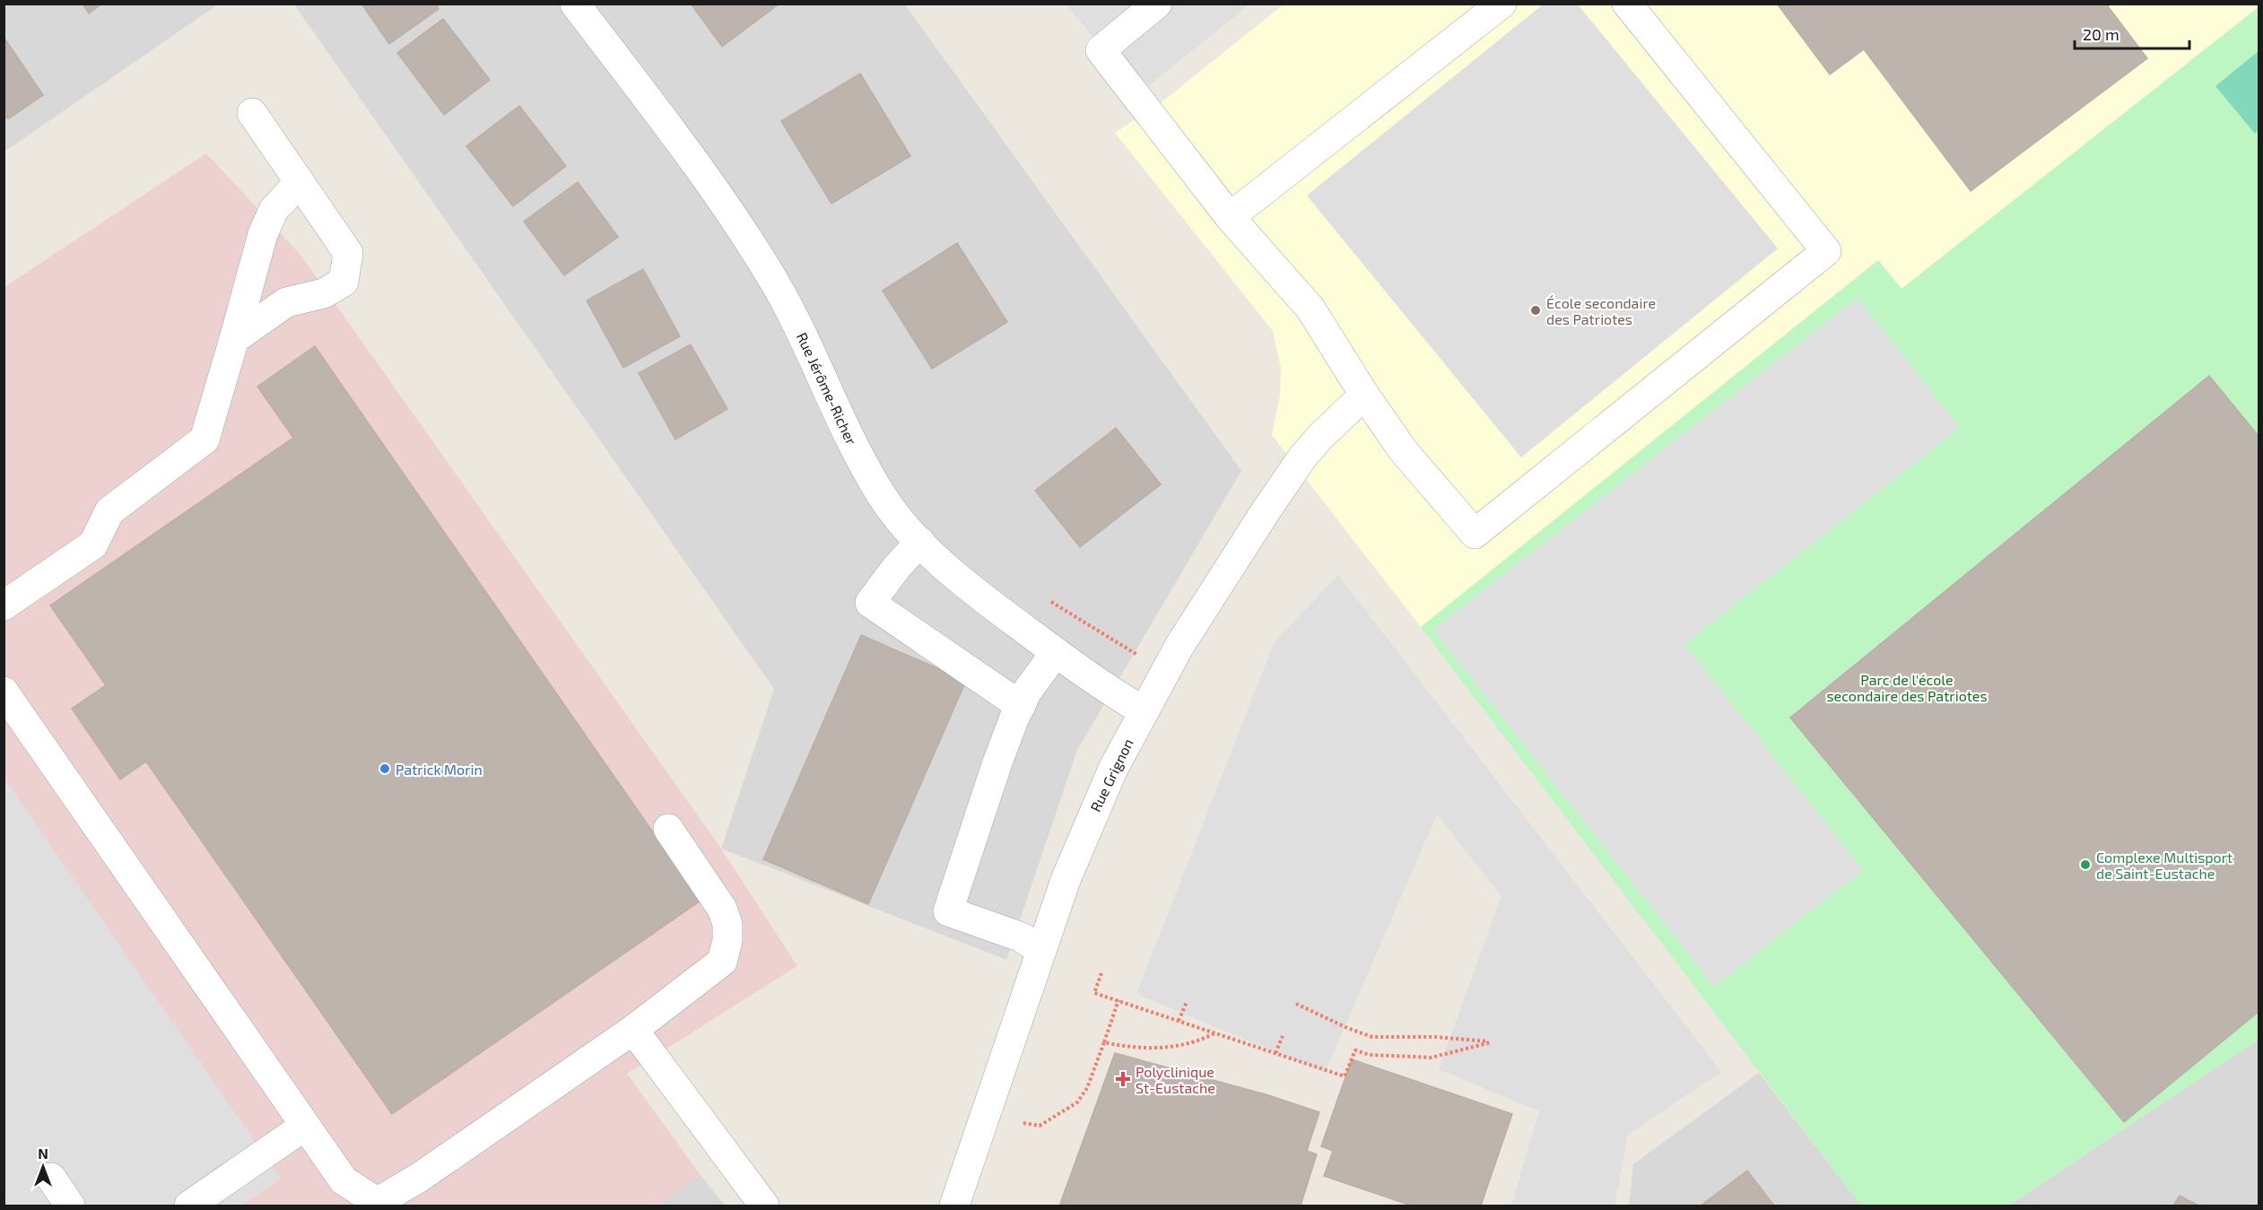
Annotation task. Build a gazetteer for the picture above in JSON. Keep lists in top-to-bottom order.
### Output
{
  "streets": {
    "street": ["Rue Jérôme-Richer", "Rue Grignon"]
  },
  "crossings": [
    ["Rue Jérôme-Richer", "Rue Grignon"]
  ],
  "parks": ["Parc de l'école secondaire des Patriotes"],
  "places": {
    "other": ["École secondaire des Patriotes", "Patrick Morin", "Complexe Multisport de Saint-Eustache"],
    "health": ["Polyclinique St-Eustache"]
  },
  "scale_bar": "20 m",
  "north": "top"
}
